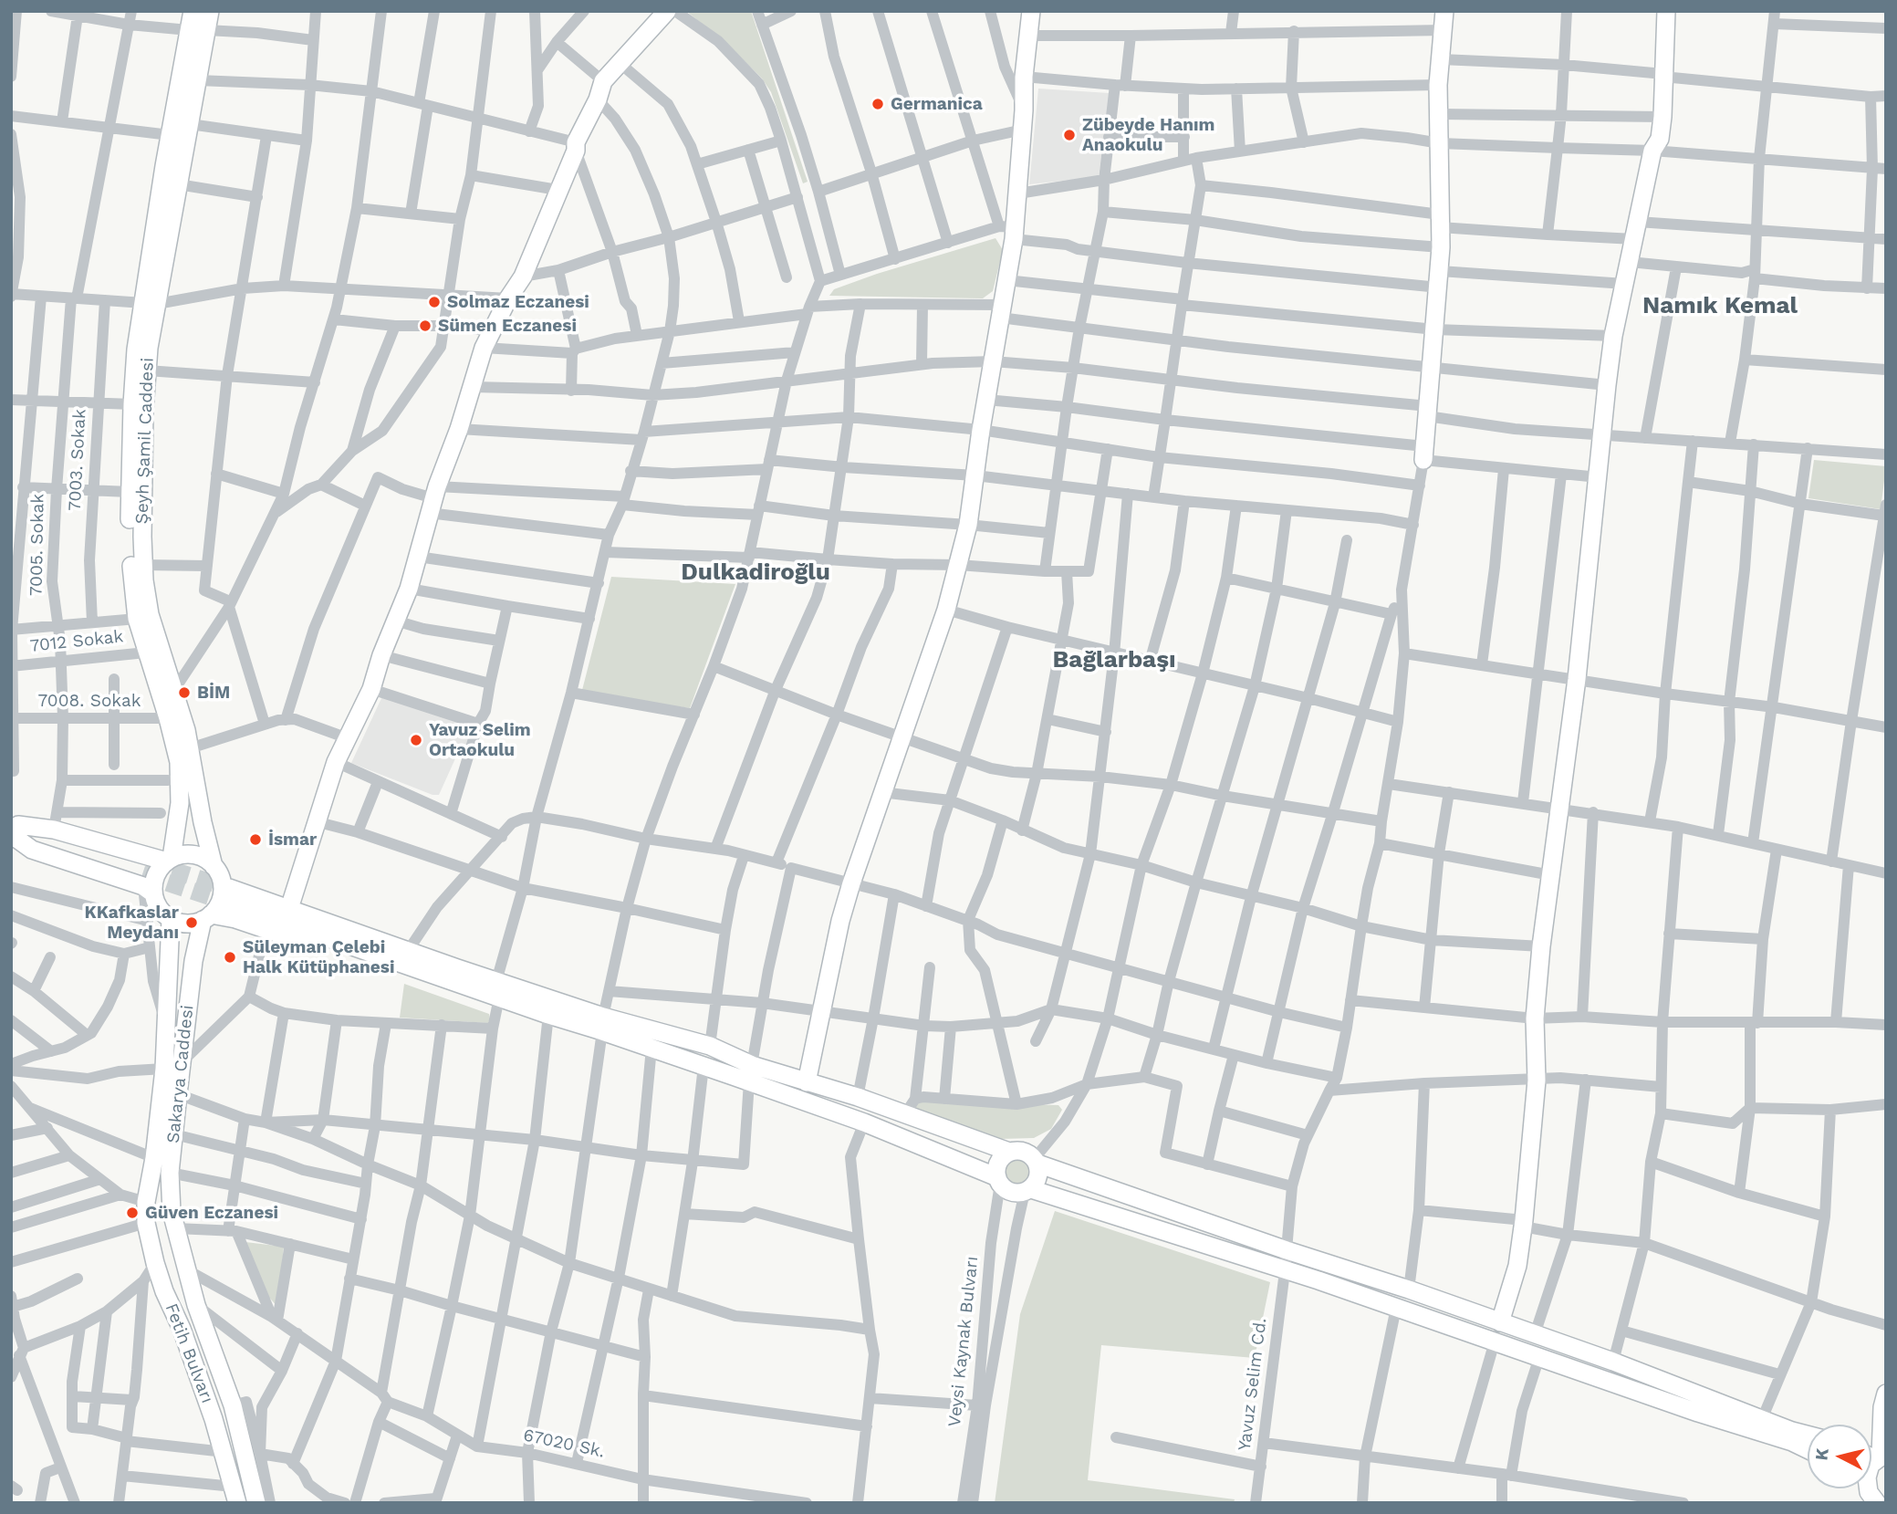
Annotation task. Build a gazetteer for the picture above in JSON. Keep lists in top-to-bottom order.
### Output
{
  "streets": {
    "main road": ["Şeyh Şamil Caddesi", "Sakarya Caddesi", "Fetih Bulvarı"],
    "street": [
      "7003. Sokak",
      "7005. Sokak",
      "7012 Sokak",
      "7008. Sokak",
      "Veysi Kaynak Bulvarı",
      "Yavuz Selim Cd.",
      "67020 Sk."
    ]
  },
  "crossings": [
    ["Şeyh Şamil Caddesi", "Sakarya Caddesi"],
    ["7005. Sokak", "7012 Sokak"],
    ["7005. Sokak", "7008. Sokak"],
    ["Sakarya Caddesi", "Fetih Bulvarı"]
  ],
  "districts": ["Namık Kemal", "Dulkadiroğlu", "Bağlarbaşı"],
  "places": [
    "Germanica",
    "Zübeyde Hanım Anaokulu",
    "Solmaz Eczanesi",
    "Sümen Eczanesi",
    "BİM",
    "Yavuz Selim Ortaokulu",
    "İsmar",
    "KKafkaslar Meydanı",
    "Süleyman Çelebi Halk Kütüphanesi",
    "Güven Eczanesi"
  ],
  "north": "left"
}
